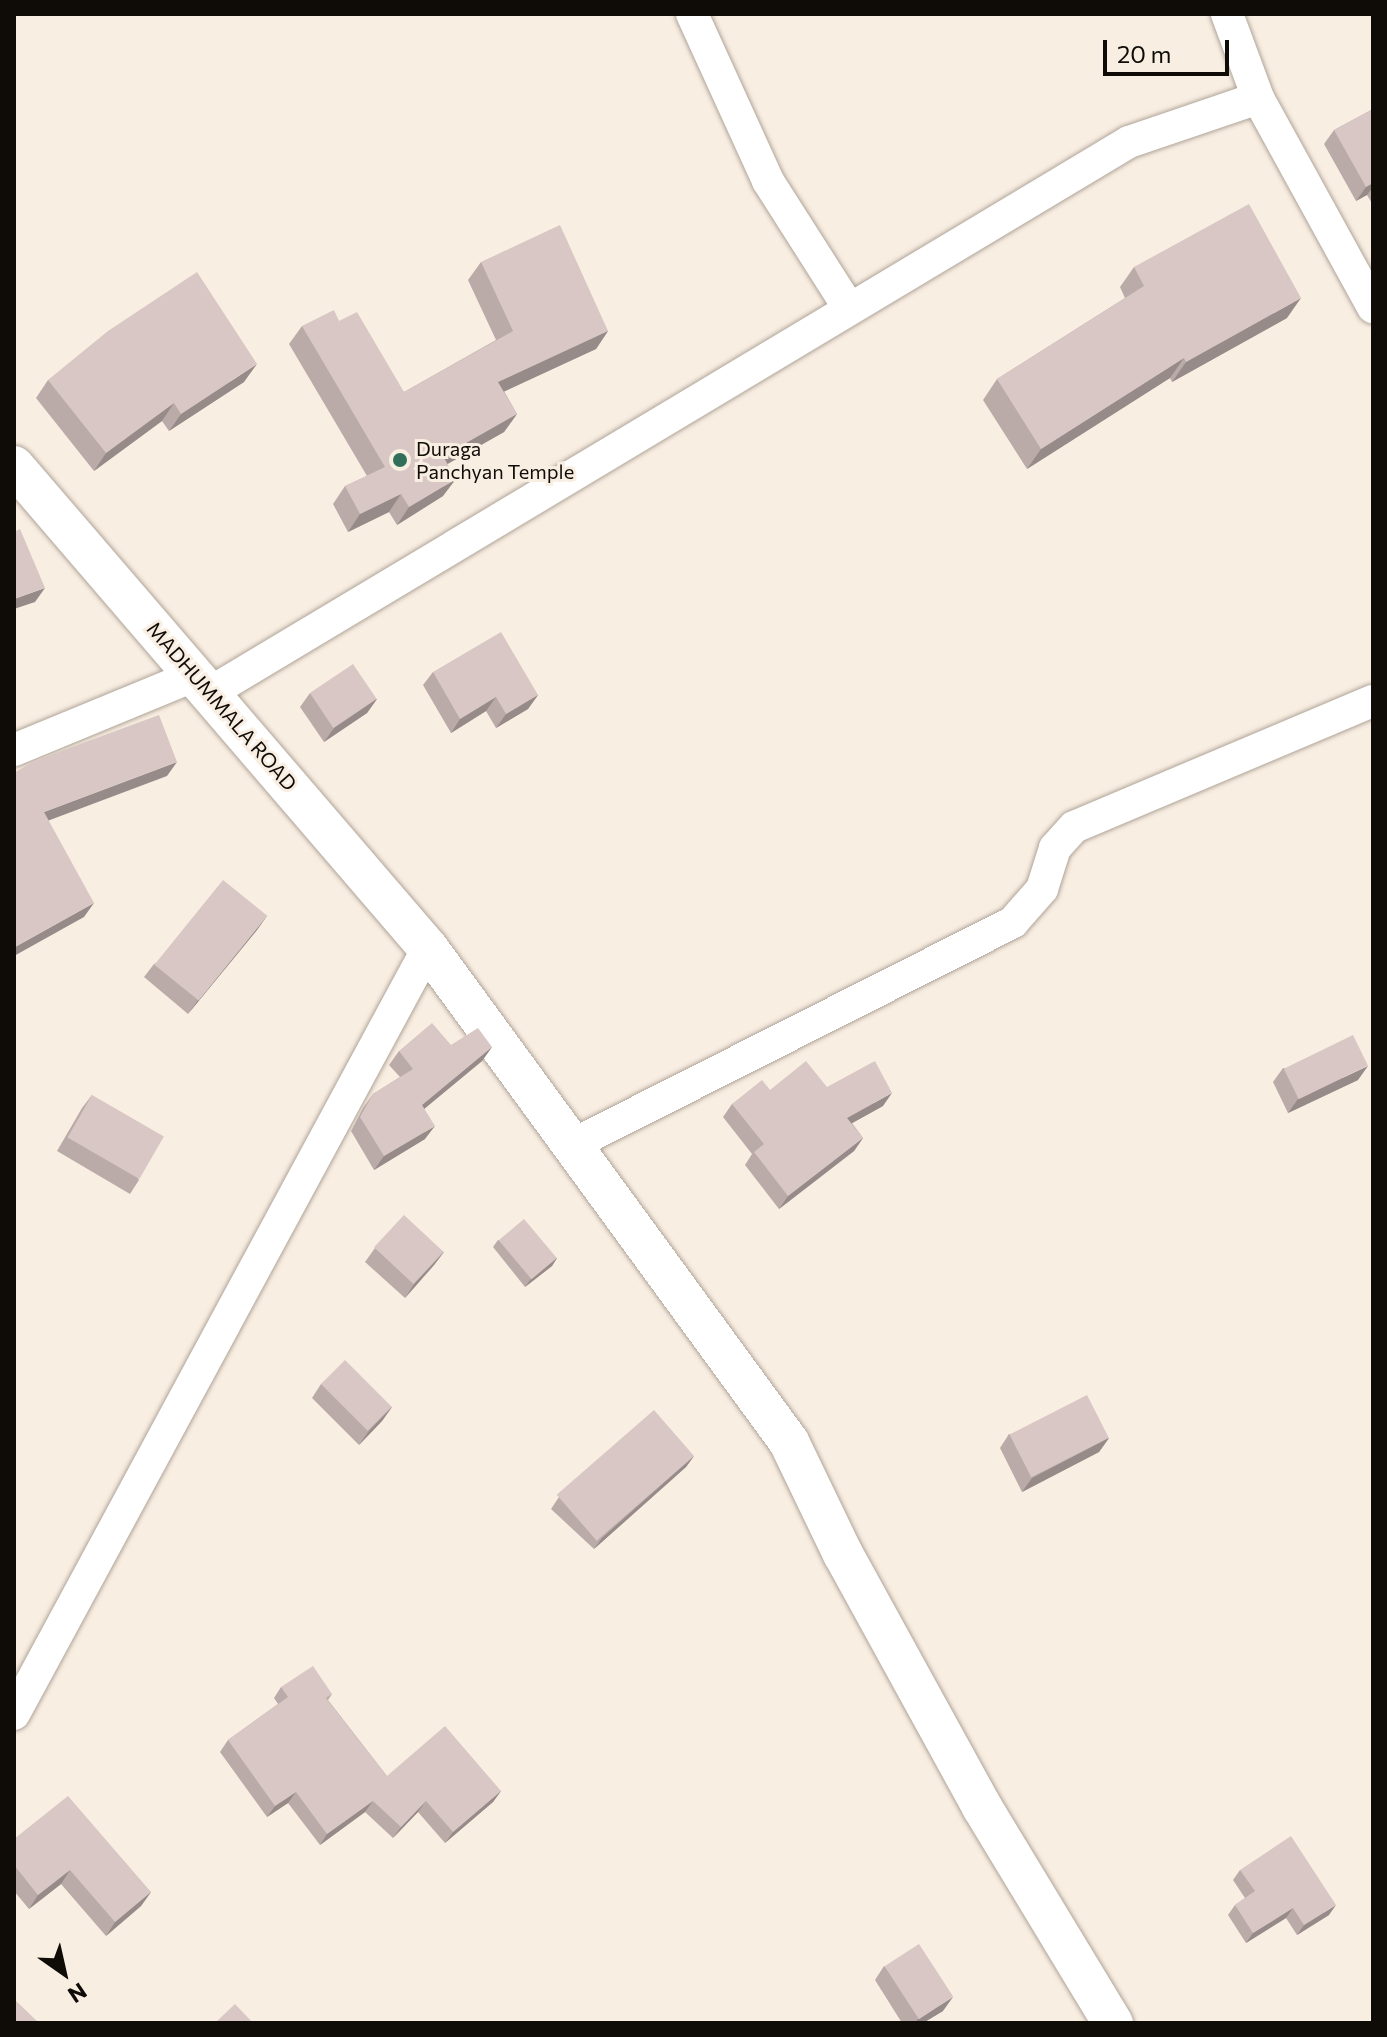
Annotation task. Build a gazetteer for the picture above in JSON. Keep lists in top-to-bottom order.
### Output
{
  "streets": {
    "street": ["MADHUMMALA ROAD"]
  },
  "places": ["Duraga Panchyan Temple"],
  "scale_bar": "20 m",
  "north": "bottom right"
}
